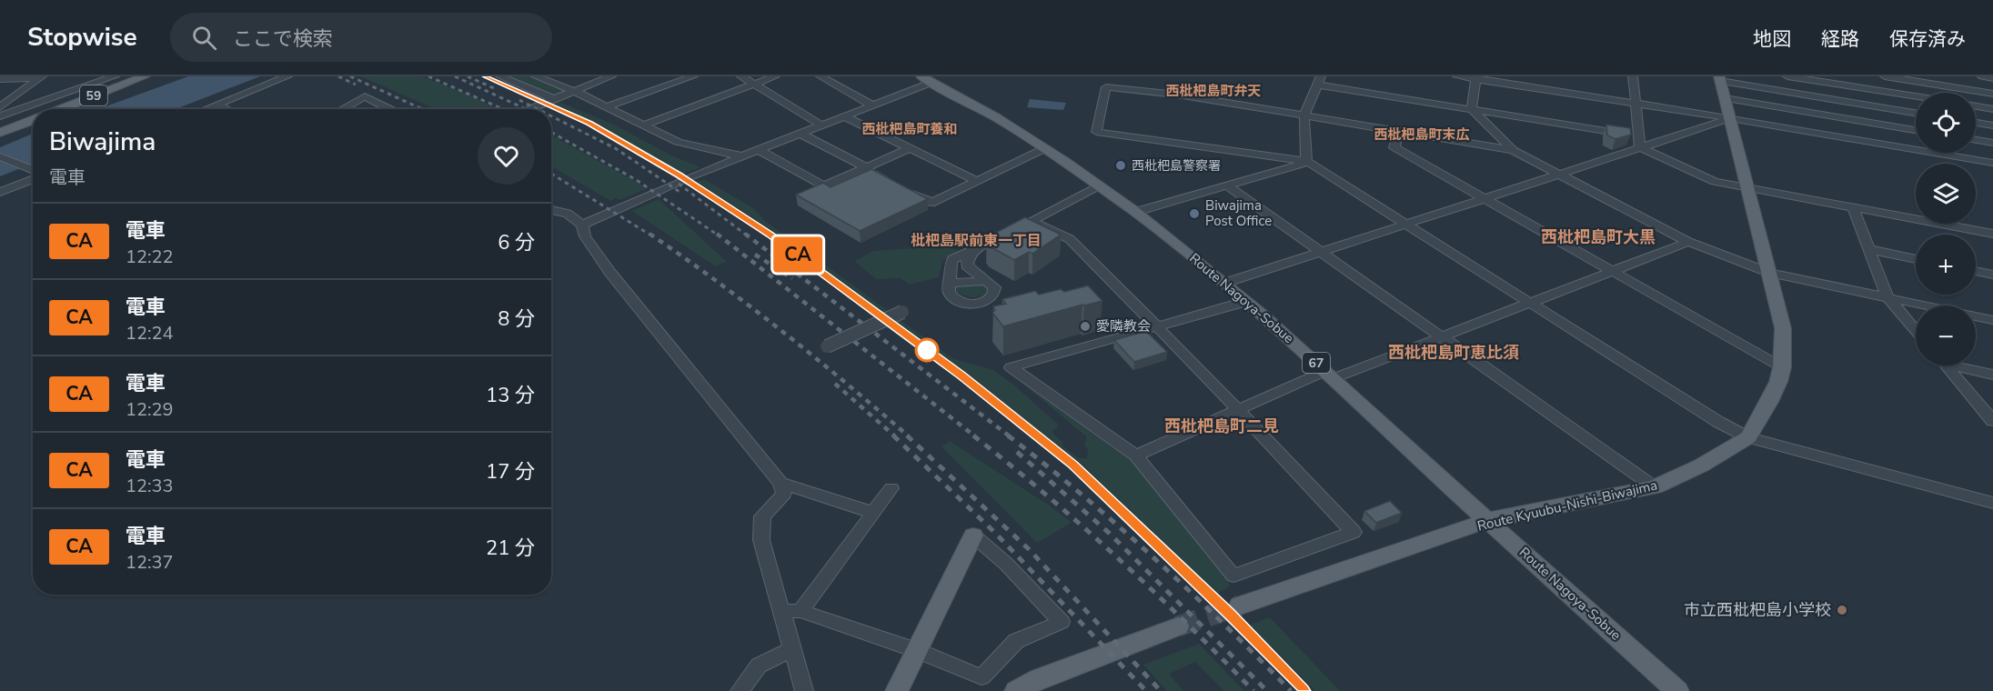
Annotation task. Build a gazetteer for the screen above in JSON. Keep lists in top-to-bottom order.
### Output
{
  "streets": {
    "main road": [
      "59",
      "Route Nagoya-Sobue",
      "67",
      "Route Kyuubu-Nishi-Biwajima"
    ]
  },
  "crossings": [
    ["Route Nagoya-Sobue", "Route Kyuubu-Nishi-Biwajima"]
  ],
  "districts": [
    "西枇杷島町弁天",
    "西枇杷島町養和",
    "西枇杷島町末広",
    "西枇杷島町大黒",
    "枇杷島駅前東一丁目",
    "西枇杷島町恵比須",
    "西枇杷島町二見"
  ],
  "places": [
    "西枇杷島警察署",
    "Biwajima Post Office",
    "愛隣教会",
    "市立西枇杷島小学校"
  ],
  "page": {
    "header": "Stopwise",
    "search": "ここで検索",
    "nav": ["地図", "経路", "保存済み"],
    "on_map": "CA",
    "map_buttons": ["+", "−"],
    "heading": ["Biwajima", "電車"],
    "list": [
      {
        "mark": "CA",
        "name": "電車",
        "note": "12:22",
        "value": "6 分"
      },
      {
        "mark": "CA",
        "name": "電車",
        "note": "12:24",
        "value": "8 分"
      },
      {
        "mark": "CA",
        "name": "電車",
        "note": "12:29",
        "value": "13 分"
      },
      {
        "mark": "CA",
        "name": "電車",
        "note": "12:33",
        "value": "17 分"
      },
      {
        "mark": "CA",
        "name": "電車",
        "note": "12:37",
        "value": "21 分"
      }
    ]
  }
}
